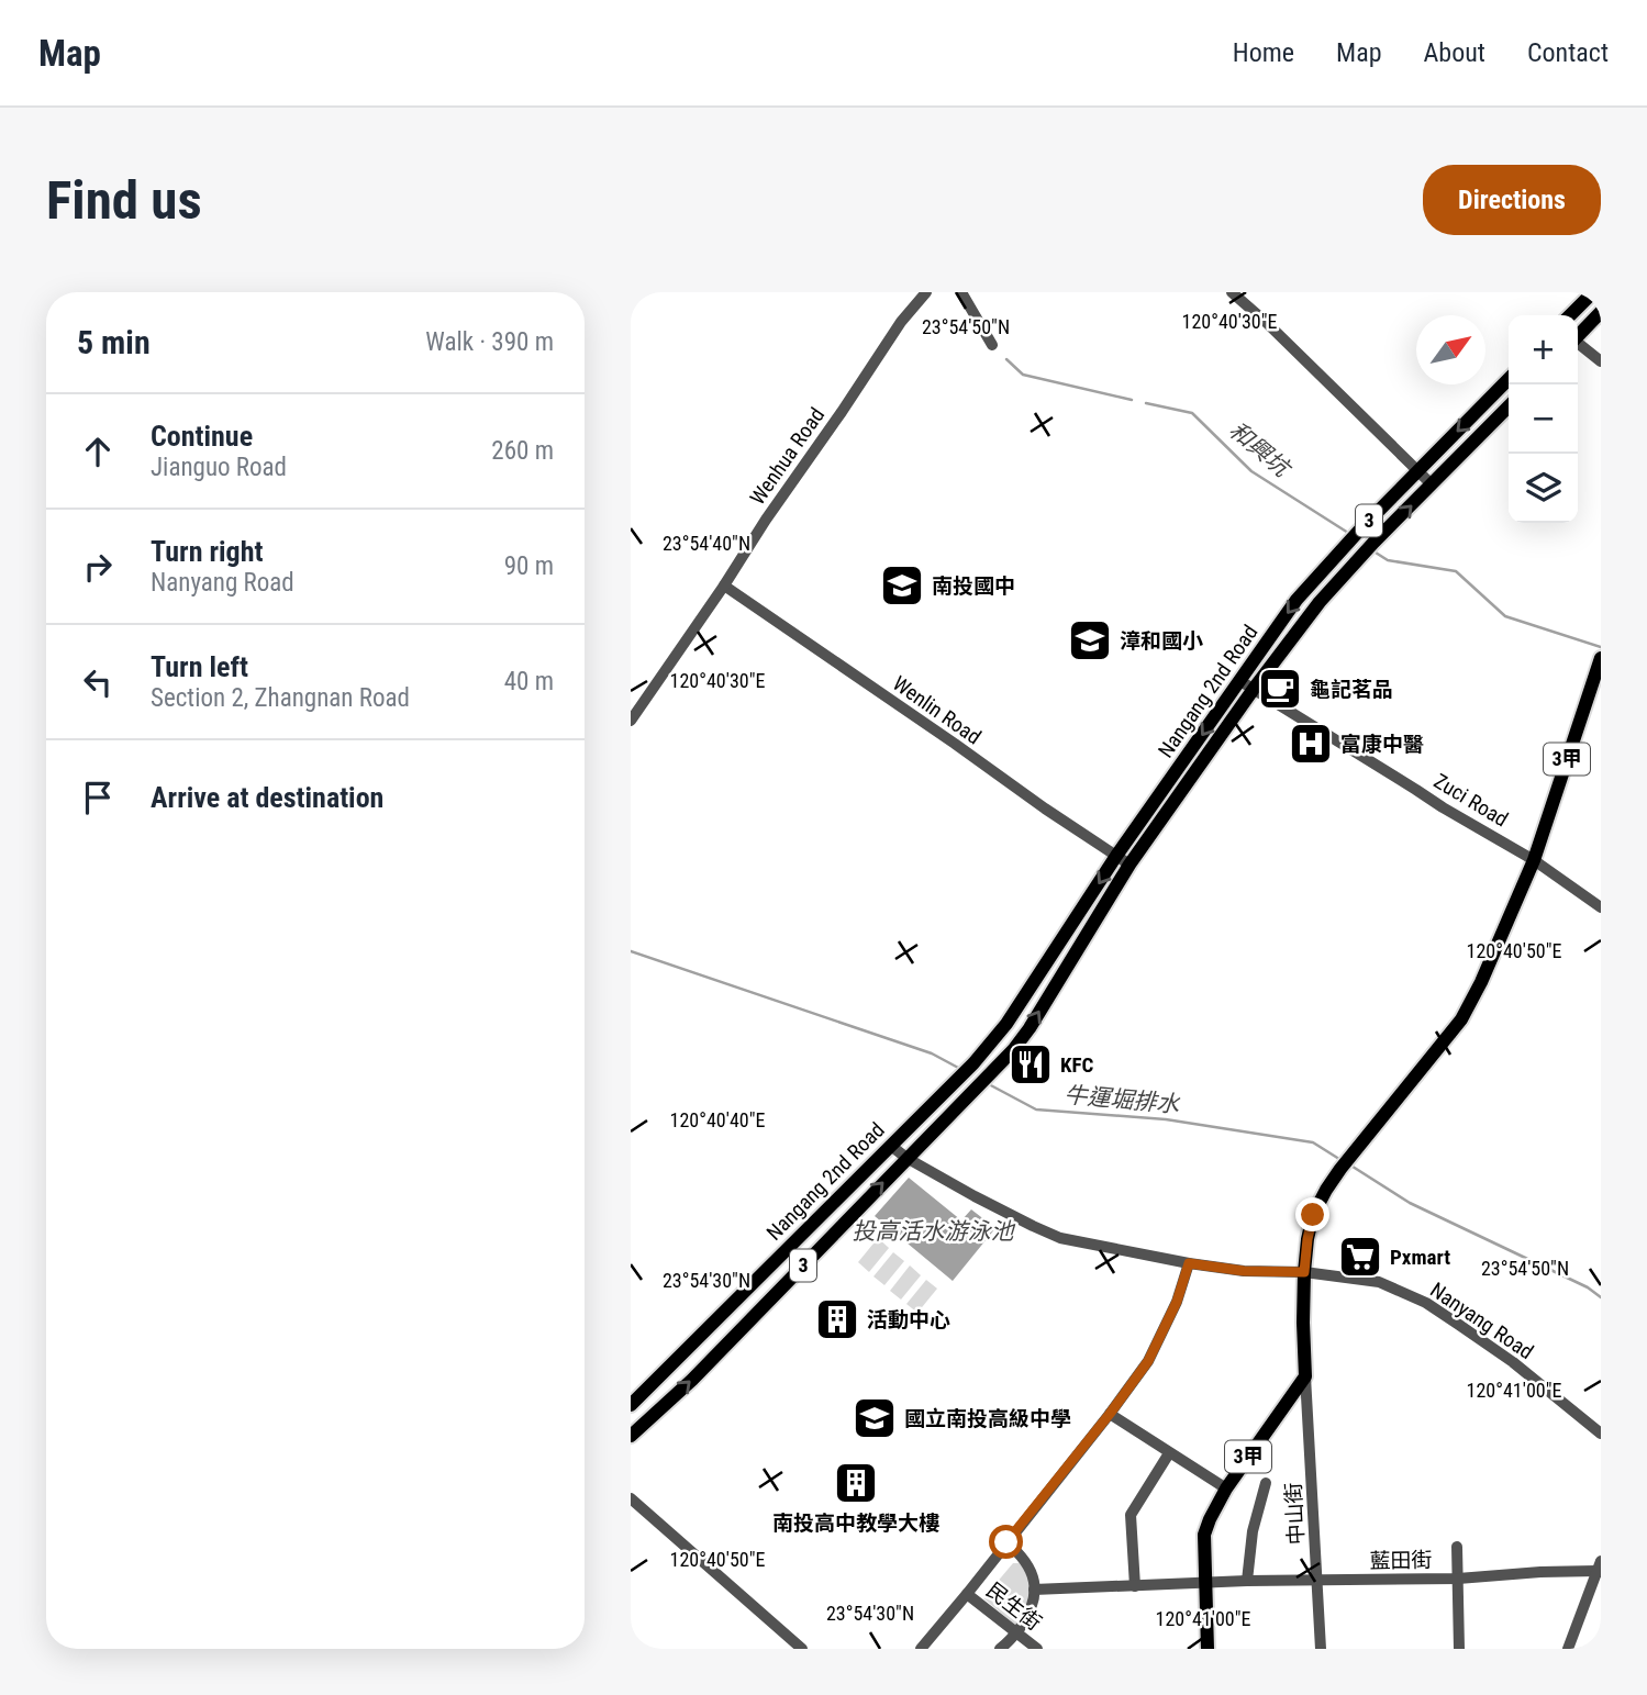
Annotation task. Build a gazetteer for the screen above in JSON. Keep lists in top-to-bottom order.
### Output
{
  "streets": {
    "main road": ["3", "Nangang 2nd Road", "3甲"],
    "street": [
      "Wenhua Road",
      "Wenlin Road",
      "Zuci Road",
      "Nanyang Road",
      "中山街",
      "藍田街",
      "民生街"
    ]
  },
  "crossings": [
    ["Wenhua Road", "Wenlin Road"],
    ["Nangang 2nd Road", "Wenlin Road"],
    ["Nangang 2nd Road", "Zuci Road"],
    ["Nangang 2nd Road", "Nanyang Road"],
    ["3甲", "Zuci Road"],
    ["3甲", "Nanyang Road"],
    ["3甲", "中山街"],
    ["3甲", "藍田街"],
    ["中山街", "藍田街"]
  ],
  "water": ["和興坑", "牛運堀排水", "投高活水游泳池"],
  "places": {
    "school or university": ["南投國中", "漳和國小", "國立南投高級中學"],
    "cafe": ["龜記茗品"],
    "hospital": ["富康中醫"],
    "restaurant": ["KFC"],
    "supermarket": ["Pxmart"],
    "building": ["活動中心", "南投高中教學大樓"]
  },
  "north": "top right",
  "page": {
    "header": "Map",
    "nav": [
      "Home",
      "Map",
      "About",
      "Contact"
    ],
    "buttons": "Directions",
    "title": "Find us",
    "heading": ["5 min", "Walk · 390 m"],
    "map_buttons": ["+", "−"],
    "list": [
      ["Continue", "Jianguo Road", "260 m"],
      ["Turn right", "Nanyang Road", "90 m"],
      ["Turn left", "Section 2, Zhangnan Road", "40 m"],
      "Arrive at destination"
    ]
  },
  "coordinates": [
    "120°40'30\"E",
    "23°54'50\"N",
    "23°54'40\"N",
    "120°40'50\"E",
    "120°40'40\"E",
    "23°54'30\"N",
    "120°41'00\"E"
  ]
}
